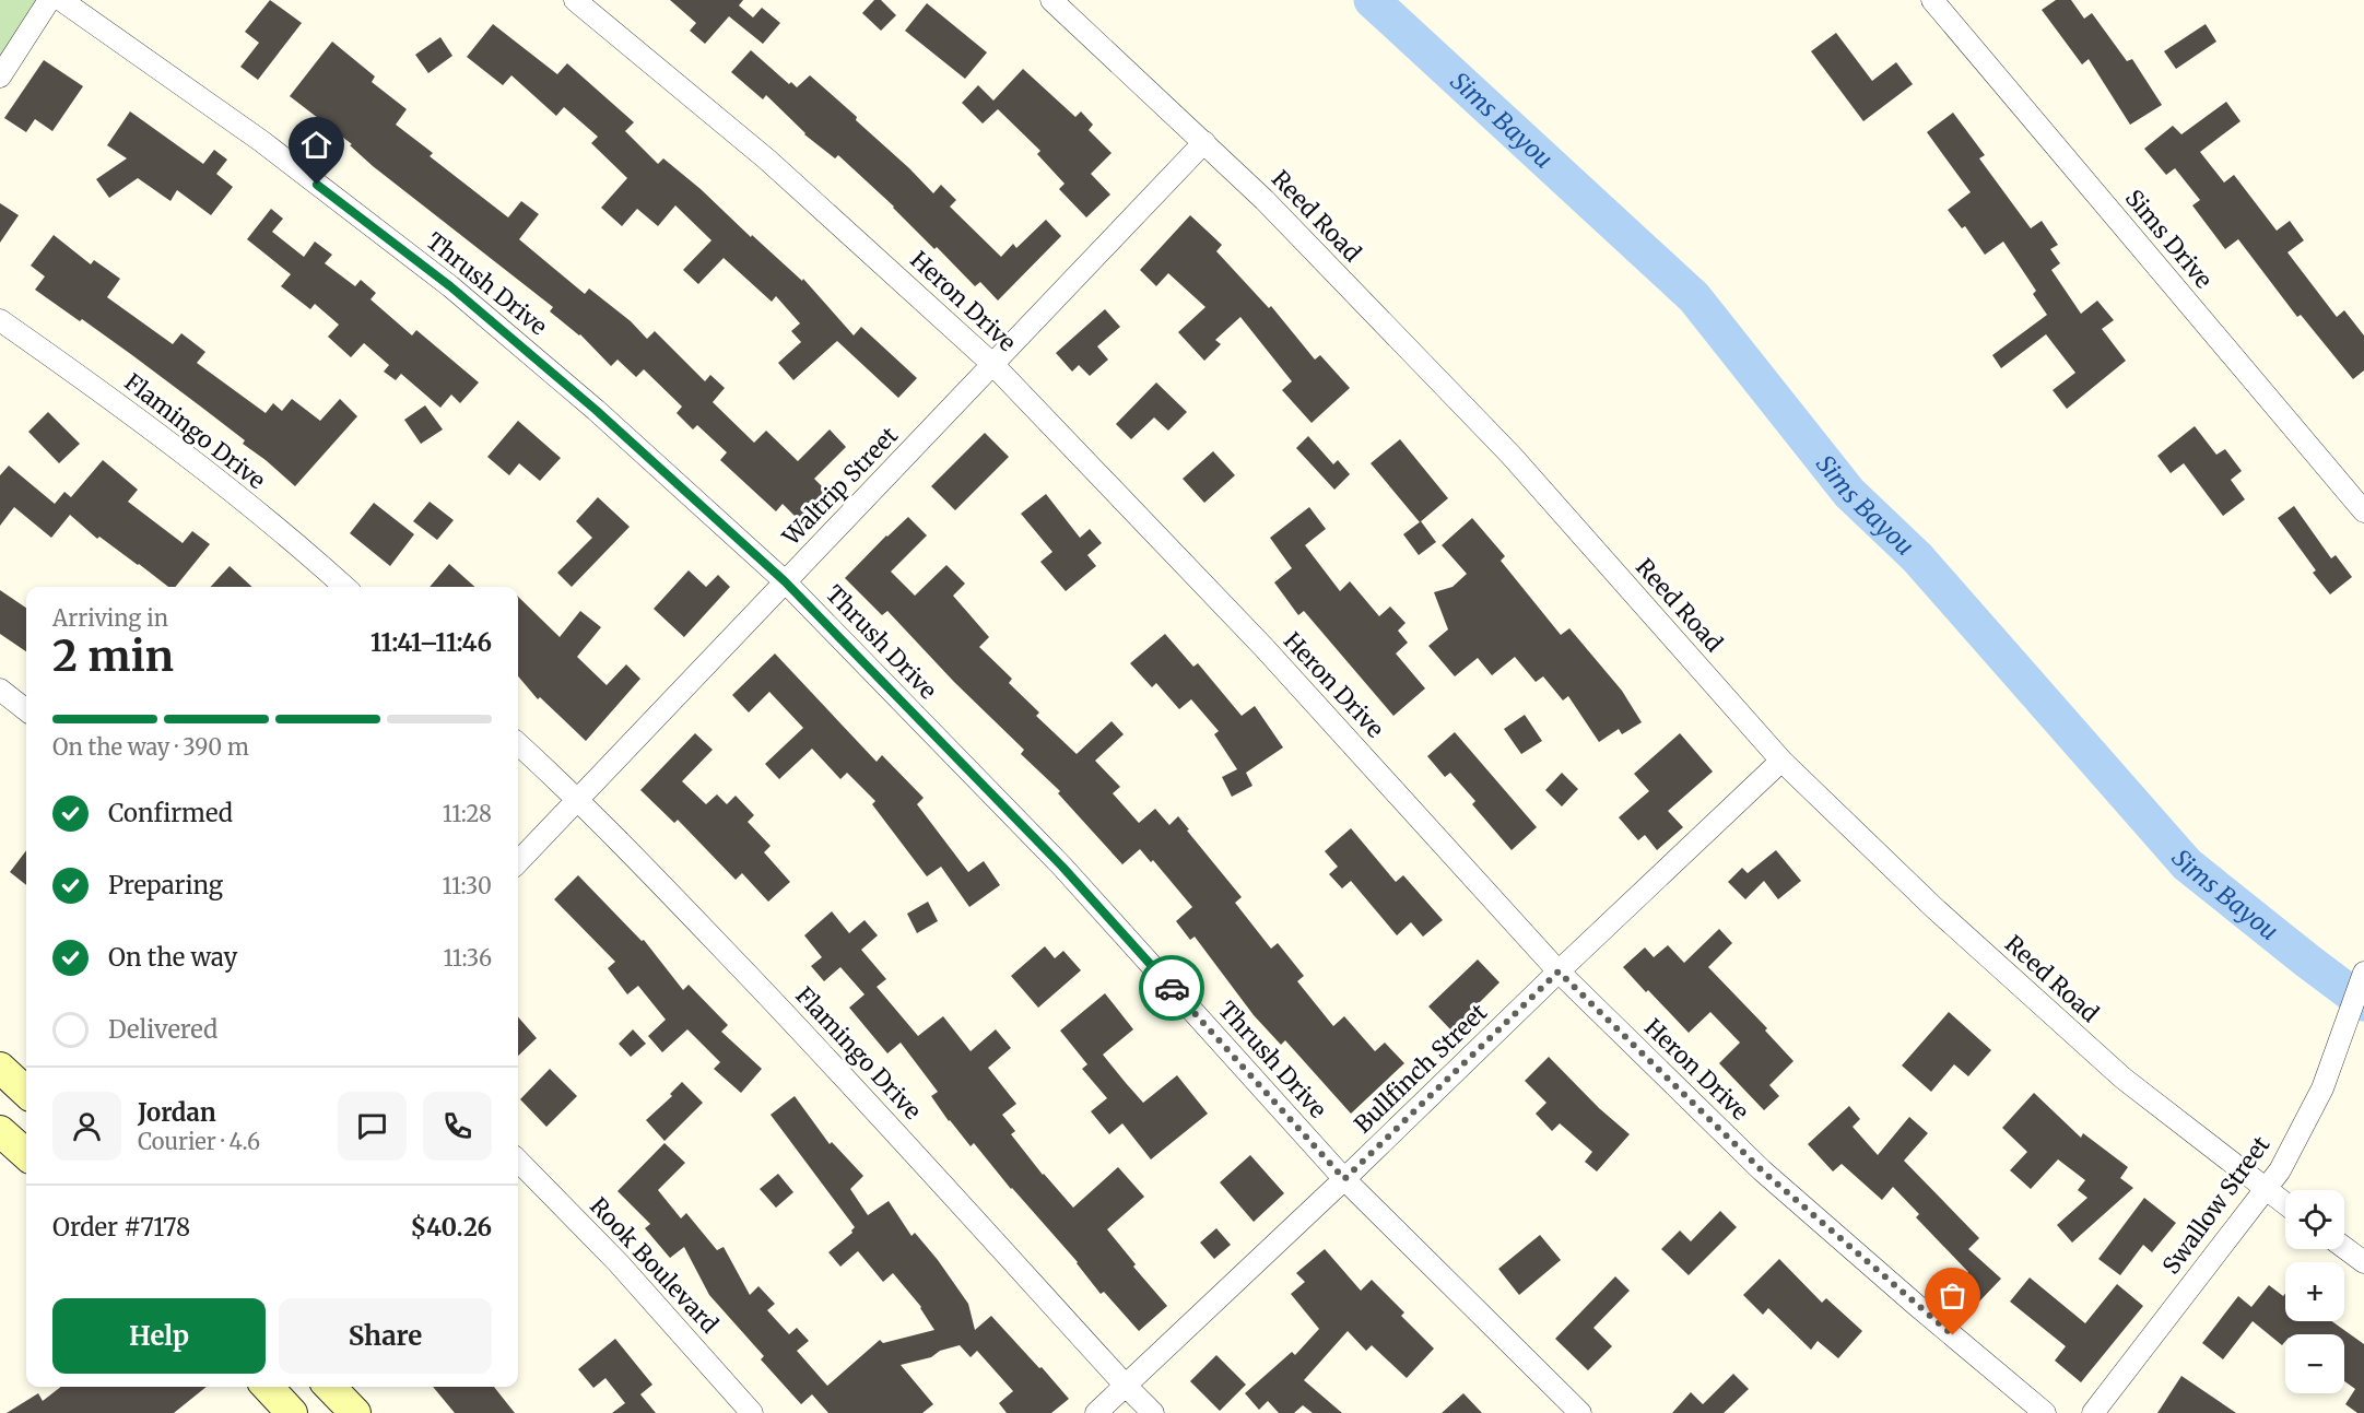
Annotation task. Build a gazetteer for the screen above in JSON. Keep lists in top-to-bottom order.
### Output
{
  "streets": {
    "street": [
      "Reed Road",
      "Sims Drive",
      "Thrush Drive",
      "Heron Drive",
      "Flamingo Drive",
      "Waltrip Street",
      "Bullfinch Street",
      "Swallow Street",
      "Rook Boulevard"
    ]
  },
  "crossings": [
    ["Reed Road", "Waltrip Street"],
    ["Reed Road", "Bullfinch Street"],
    ["Reed Road", "Swallow Street"],
    ["Thrush Drive", "Waltrip Street"],
    ["Thrush Drive", "Bullfinch Street"],
    ["Heron Drive", "Waltrip Street"],
    ["Heron Drive", "Bullfinch Street"],
    ["Flamingo Drive", "Waltrip Street"],
    ["Flamingo Drive", "Bullfinch Street"]
  ],
  "water": ["Sims Bayou"],
  "page": {
    "heading": ["2 min", "Arriving in", "11:41–11:46"],
    "panel": [
      "Jordan",
      "Courier · 4.6",
      "Order #7178",
      "$40.26"
    ],
    "bar": "On the way · 390 m",
    "list": [
      ["Confirmed", "11:28"],
      ["Preparing", "11:30"],
      ["On the way", "11:36"],
      "Delivered"
    ],
    "map_buttons": ["+", "−"],
    "buttons": ["Help", "Share"]
  }
}
